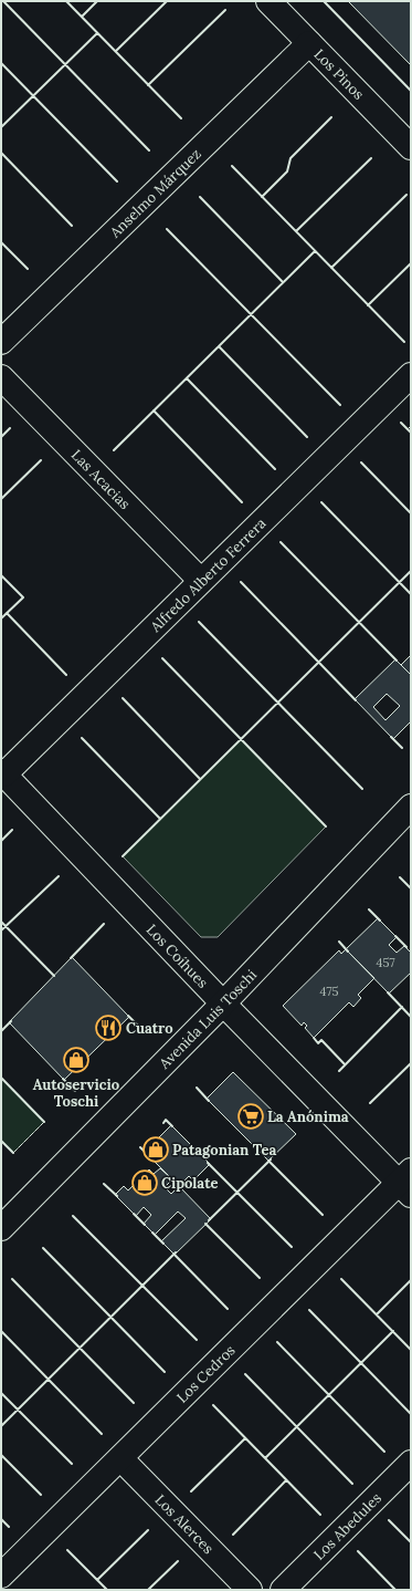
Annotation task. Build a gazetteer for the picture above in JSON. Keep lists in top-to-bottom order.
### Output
{
  "streets": {
    "street": [
      "Los Pinos",
      "Anselmo Márquez",
      "Las Acacias",
      "Alfredo Alberto Ferrera",
      "Los Coíhues",
      "Avenida Luis Toschi",
      "Los Cedros",
      "Los Alerces",
      "Los Abedules"
    ]
  },
  "crossings": [
    ["Los Pinos", "Anselmo Márquez"],
    ["Las Acacias", "Alfredo Alberto Ferrera"],
    ["Alfredo Alberto Ferrera", "Los Coíhues"],
    ["Los Coíhues", "Avenida Luis Toschi"],
    ["Los Coíhues", "Los Cedros"],
    ["Los Cedros", "Los Alerces"]
  ],
  "places": {
    "restaurant": ["Cuatro"],
    "shop": ["Autoservicio Toschi", "Patagonian Tea", "Cipolate"],
    "supermarket": ["La Anónima"]
  },
  "house_numbers": ["457", "475"]
}
